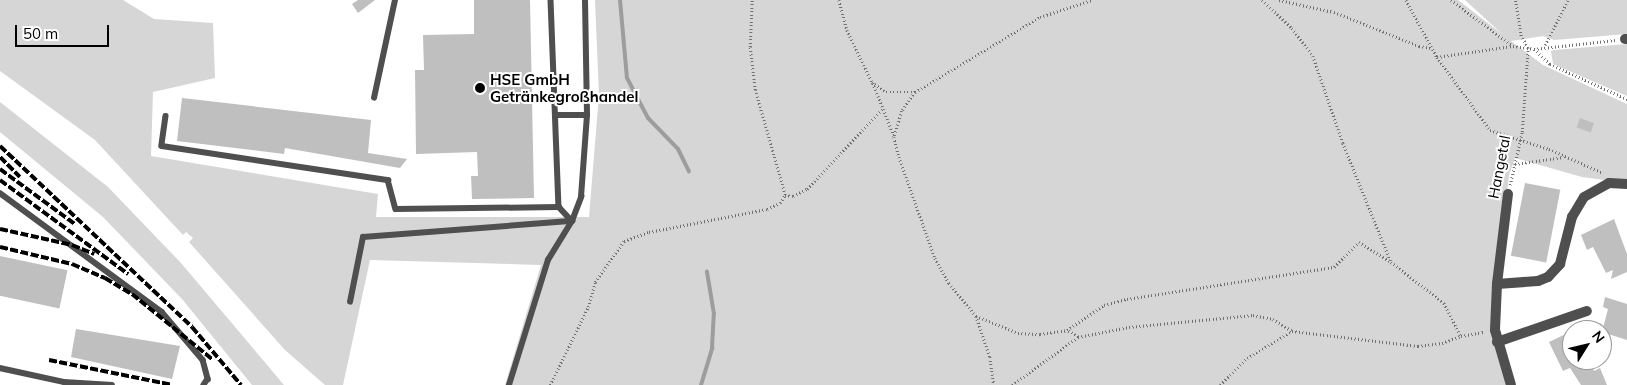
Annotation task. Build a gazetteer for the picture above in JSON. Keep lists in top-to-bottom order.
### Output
{
  "streets": {
    "street": ["Hangetal"]
  },
  "places": ["HSE GmbH Getränkegroßhandel"],
  "scale_bar": "50 m",
  "north": "top right"
}
